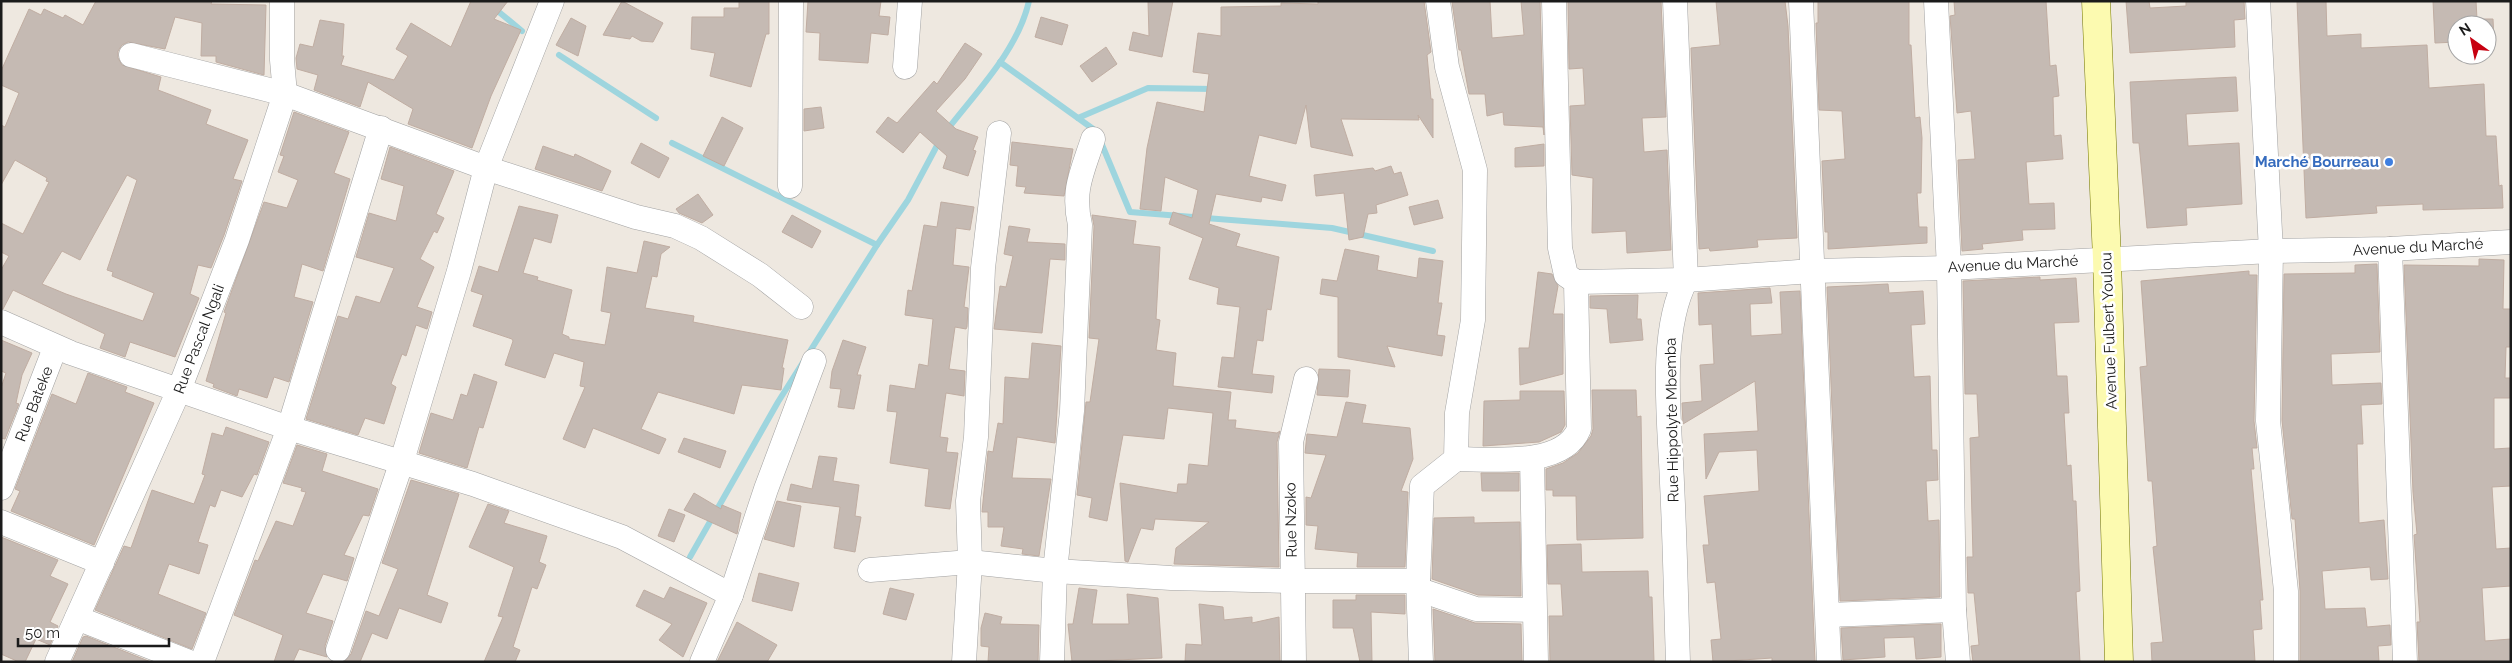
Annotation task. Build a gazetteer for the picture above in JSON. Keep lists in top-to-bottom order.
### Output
{
  "streets": {
    "main road": ["Avenue Fulbert Youlou"],
    "street": [
      "Avenue du Marché",
      "Rue Pascal Ngali",
      "Rue Bateke",
      "Rue Hippolyte Mbemba",
      "Rue Nzoko"
    ]
  },
  "crossings": [
    ["Avenue du Marché", "Avenue Fulbert Youlou"],
    ["Avenue du Marché", "Rue Hippolyte Mbemba"]
  ],
  "places": ["Marché Bourreau"],
  "scale_bar": "50 m",
  "north": "top left"
}
